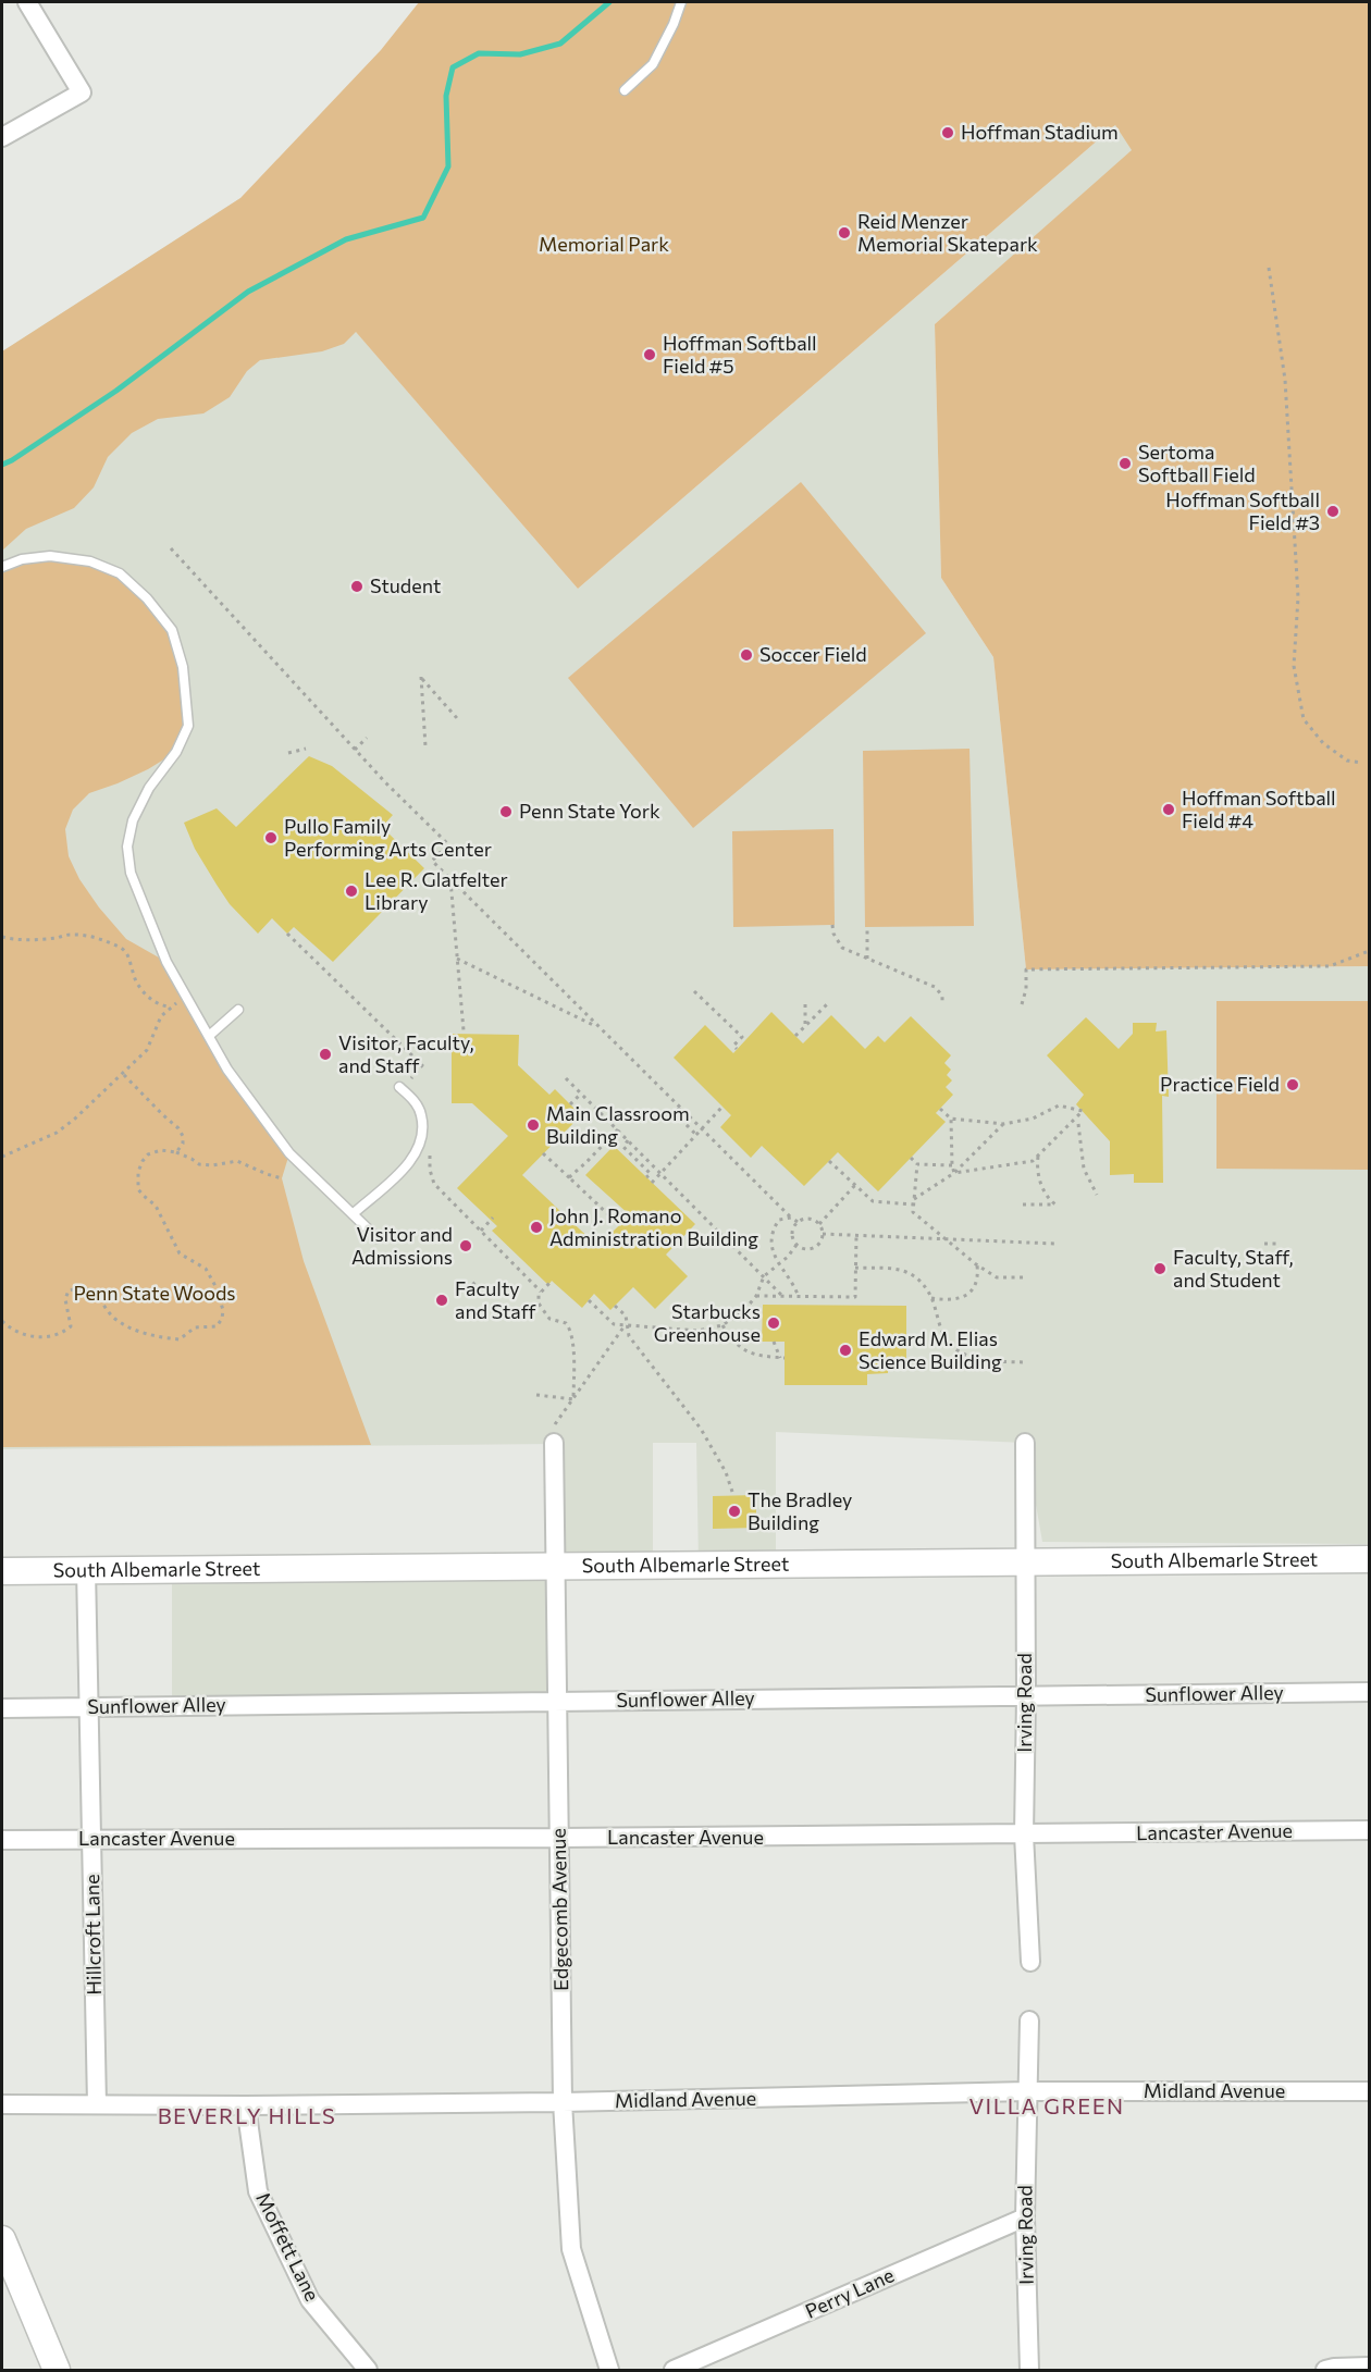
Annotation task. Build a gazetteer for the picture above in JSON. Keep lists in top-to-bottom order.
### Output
{
  "streets": {
    "street": [
      "South Albemarle Street",
      "Sunflower Alley",
      "Irving Road",
      "Lancaster Avenue",
      "Edgecomb Avenue",
      "Hillcroft Lane",
      "Midland Avenue",
      "Moffett Lane",
      "Perry Lane"
    ]
  },
  "crossings": [
    ["South Albemarle Street", "Irving Road"],
    ["South Albemarle Street", "Edgecomb Avenue"],
    ["South Albemarle Street", "Hillcroft Lane"],
    ["Sunflower Alley", "Irving Road"],
    ["Sunflower Alley", "Edgecomb Avenue"],
    ["Sunflower Alley", "Hillcroft Lane"],
    ["Irving Road", "Lancaster Avenue"],
    ["Irving Road", "Midland Avenue"],
    ["Irving Road", "Perry Lane"],
    ["Lancaster Avenue", "Edgecomb Avenue"],
    ["Lancaster Avenue", "Hillcroft Lane"],
    ["Edgecomb Avenue", "Midland Avenue"],
    ["Hillcroft Lane", "Midland Avenue"],
    ["Midland Avenue", "Moffett Lane"]
  ],
  "districts": ["VILLA GREEN", "BEVERLY HILLS"],
  "parks": ["Memorial Park", "Penn State Woods"],
  "places": [
    "Hoffman Stadium",
    "Reid Menzer Memorial Skatepark",
    "Hoffman Softball Field #5",
    "Sertoma Softball Field",
    "Hoffman Softball Field #3",
    "Student",
    "Soccer Field",
    "Hoffman Softball Field #4",
    "Penn State York",
    "Pullo Family Performing Arts Center",
    "Lee R. Glatfelter Library",
    "Visitor, Faculty, and Staff",
    "Practice Field",
    "Main Classroom Building",
    "John J. Romano Administration Building",
    "Visitor and Admissions",
    "Faculty, Staff, and Student",
    "Faculty and Staff",
    "Starbucks Greenhouse",
    "Edward M. Elias Science Building",
    "The Bradley Building"
  ]
}
